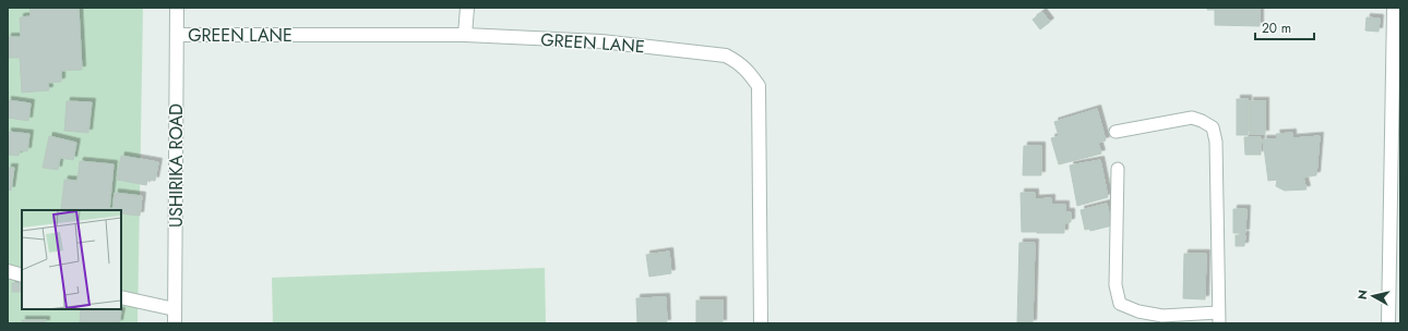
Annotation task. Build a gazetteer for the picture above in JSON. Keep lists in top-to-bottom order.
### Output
{
  "streets": {
    "street": ["GREEN LANE", "USHIRIKA ROAD"]
  },
  "crossings": [
    ["GREEN LANE", "USHIRIKA ROAD"]
  ],
  "scale_bar": "20 m",
  "north": "left"
}
